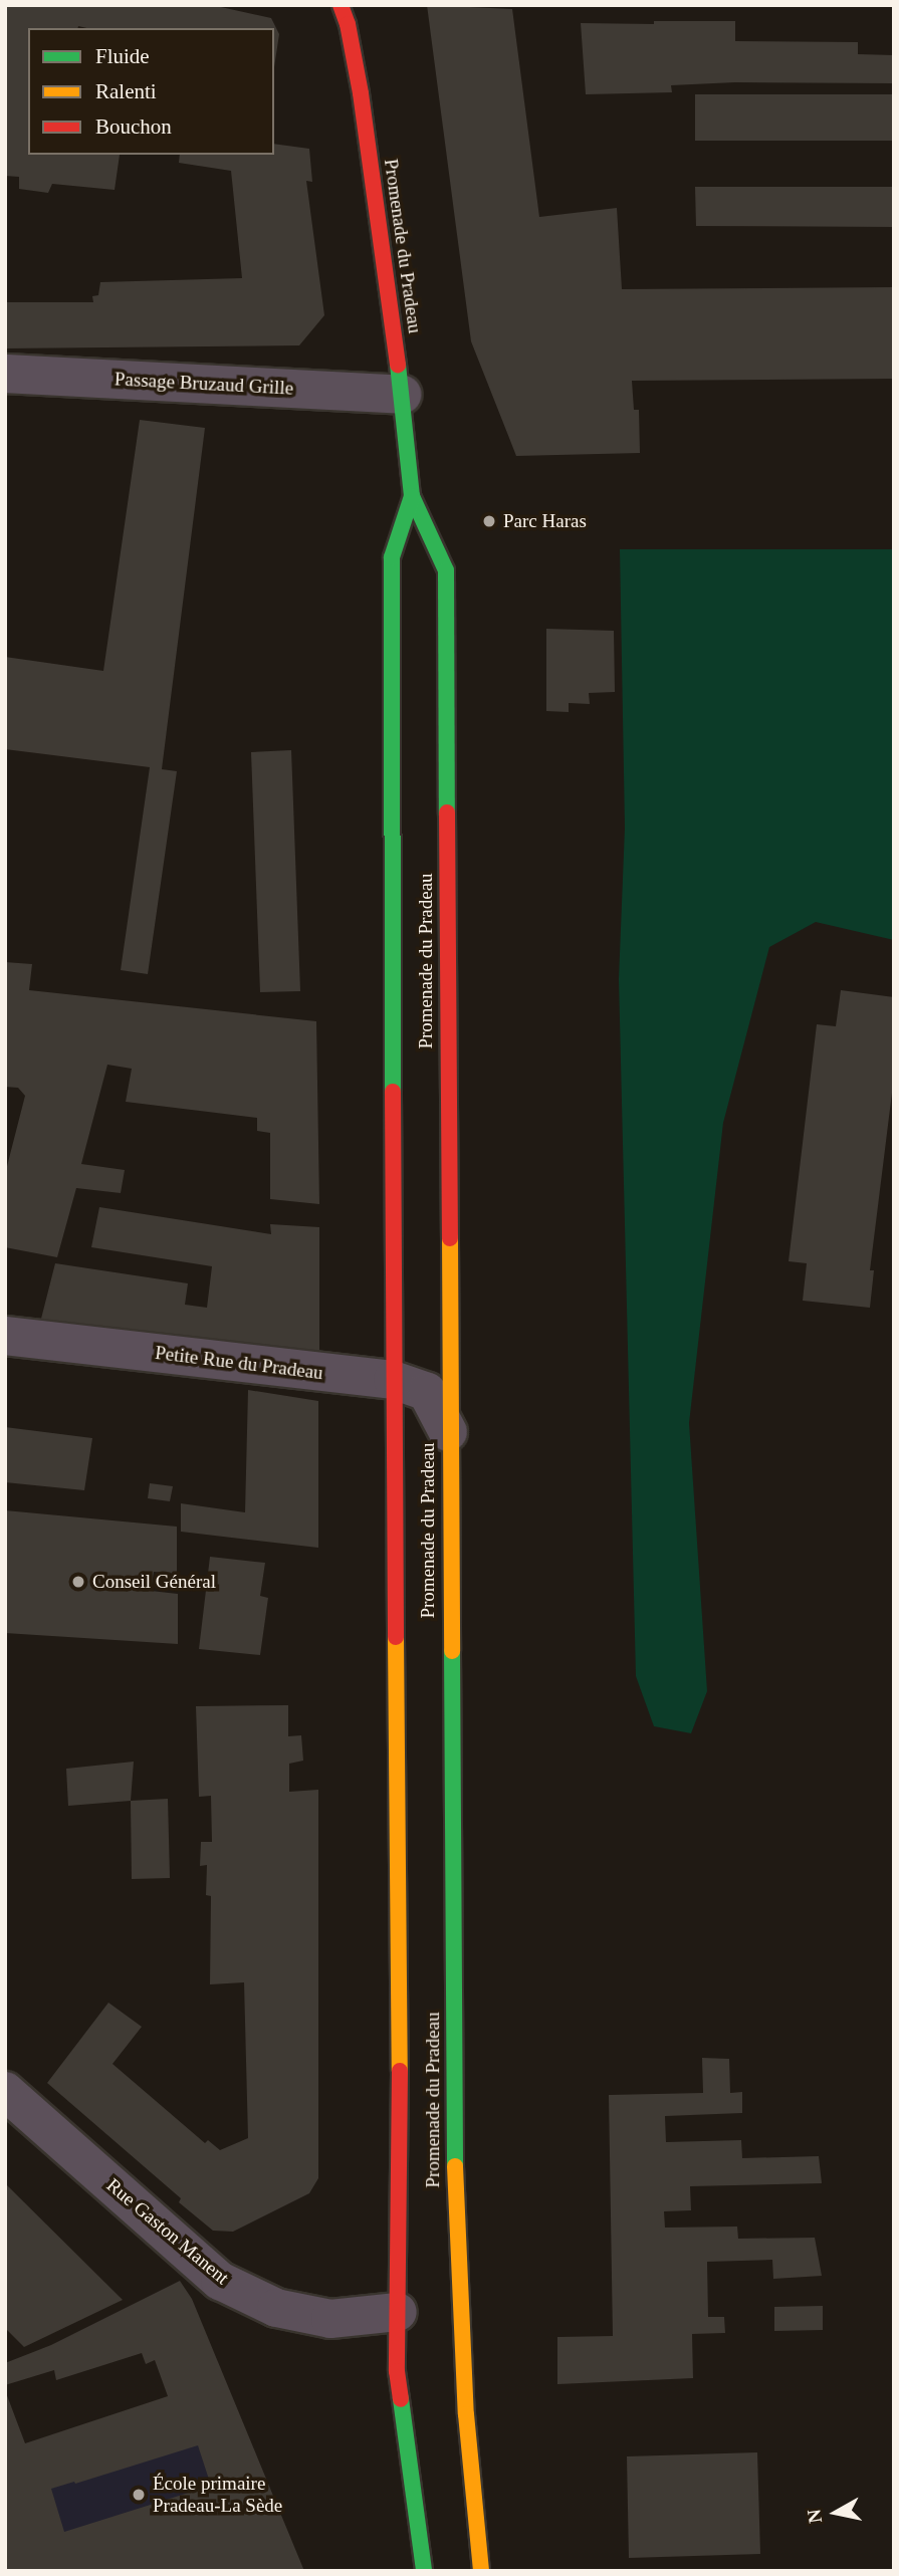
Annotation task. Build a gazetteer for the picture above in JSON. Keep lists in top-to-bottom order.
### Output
{
  "streets": {
    "street": [
      "Promenade du Pradeau",
      "Passage Bruzaud Grille",
      "Petite Rue du Pradeau",
      "Rue Gaston Manent"
    ]
  },
  "crossings": [
    ["Promenade du Pradeau", "Passage Bruzaud Grille"],
    ["Promenade du Pradeau", "Petite Rue du Pradeau"],
    ["Promenade du Pradeau", "Rue Gaston Manent"]
  ],
  "places": ["Parc Haras", "Conseil Général", "École primaire Pradeau-La Sède"],
  "legend": ["Fluide", "Ralenti", "Bouchon"],
  "north": "left"
}
